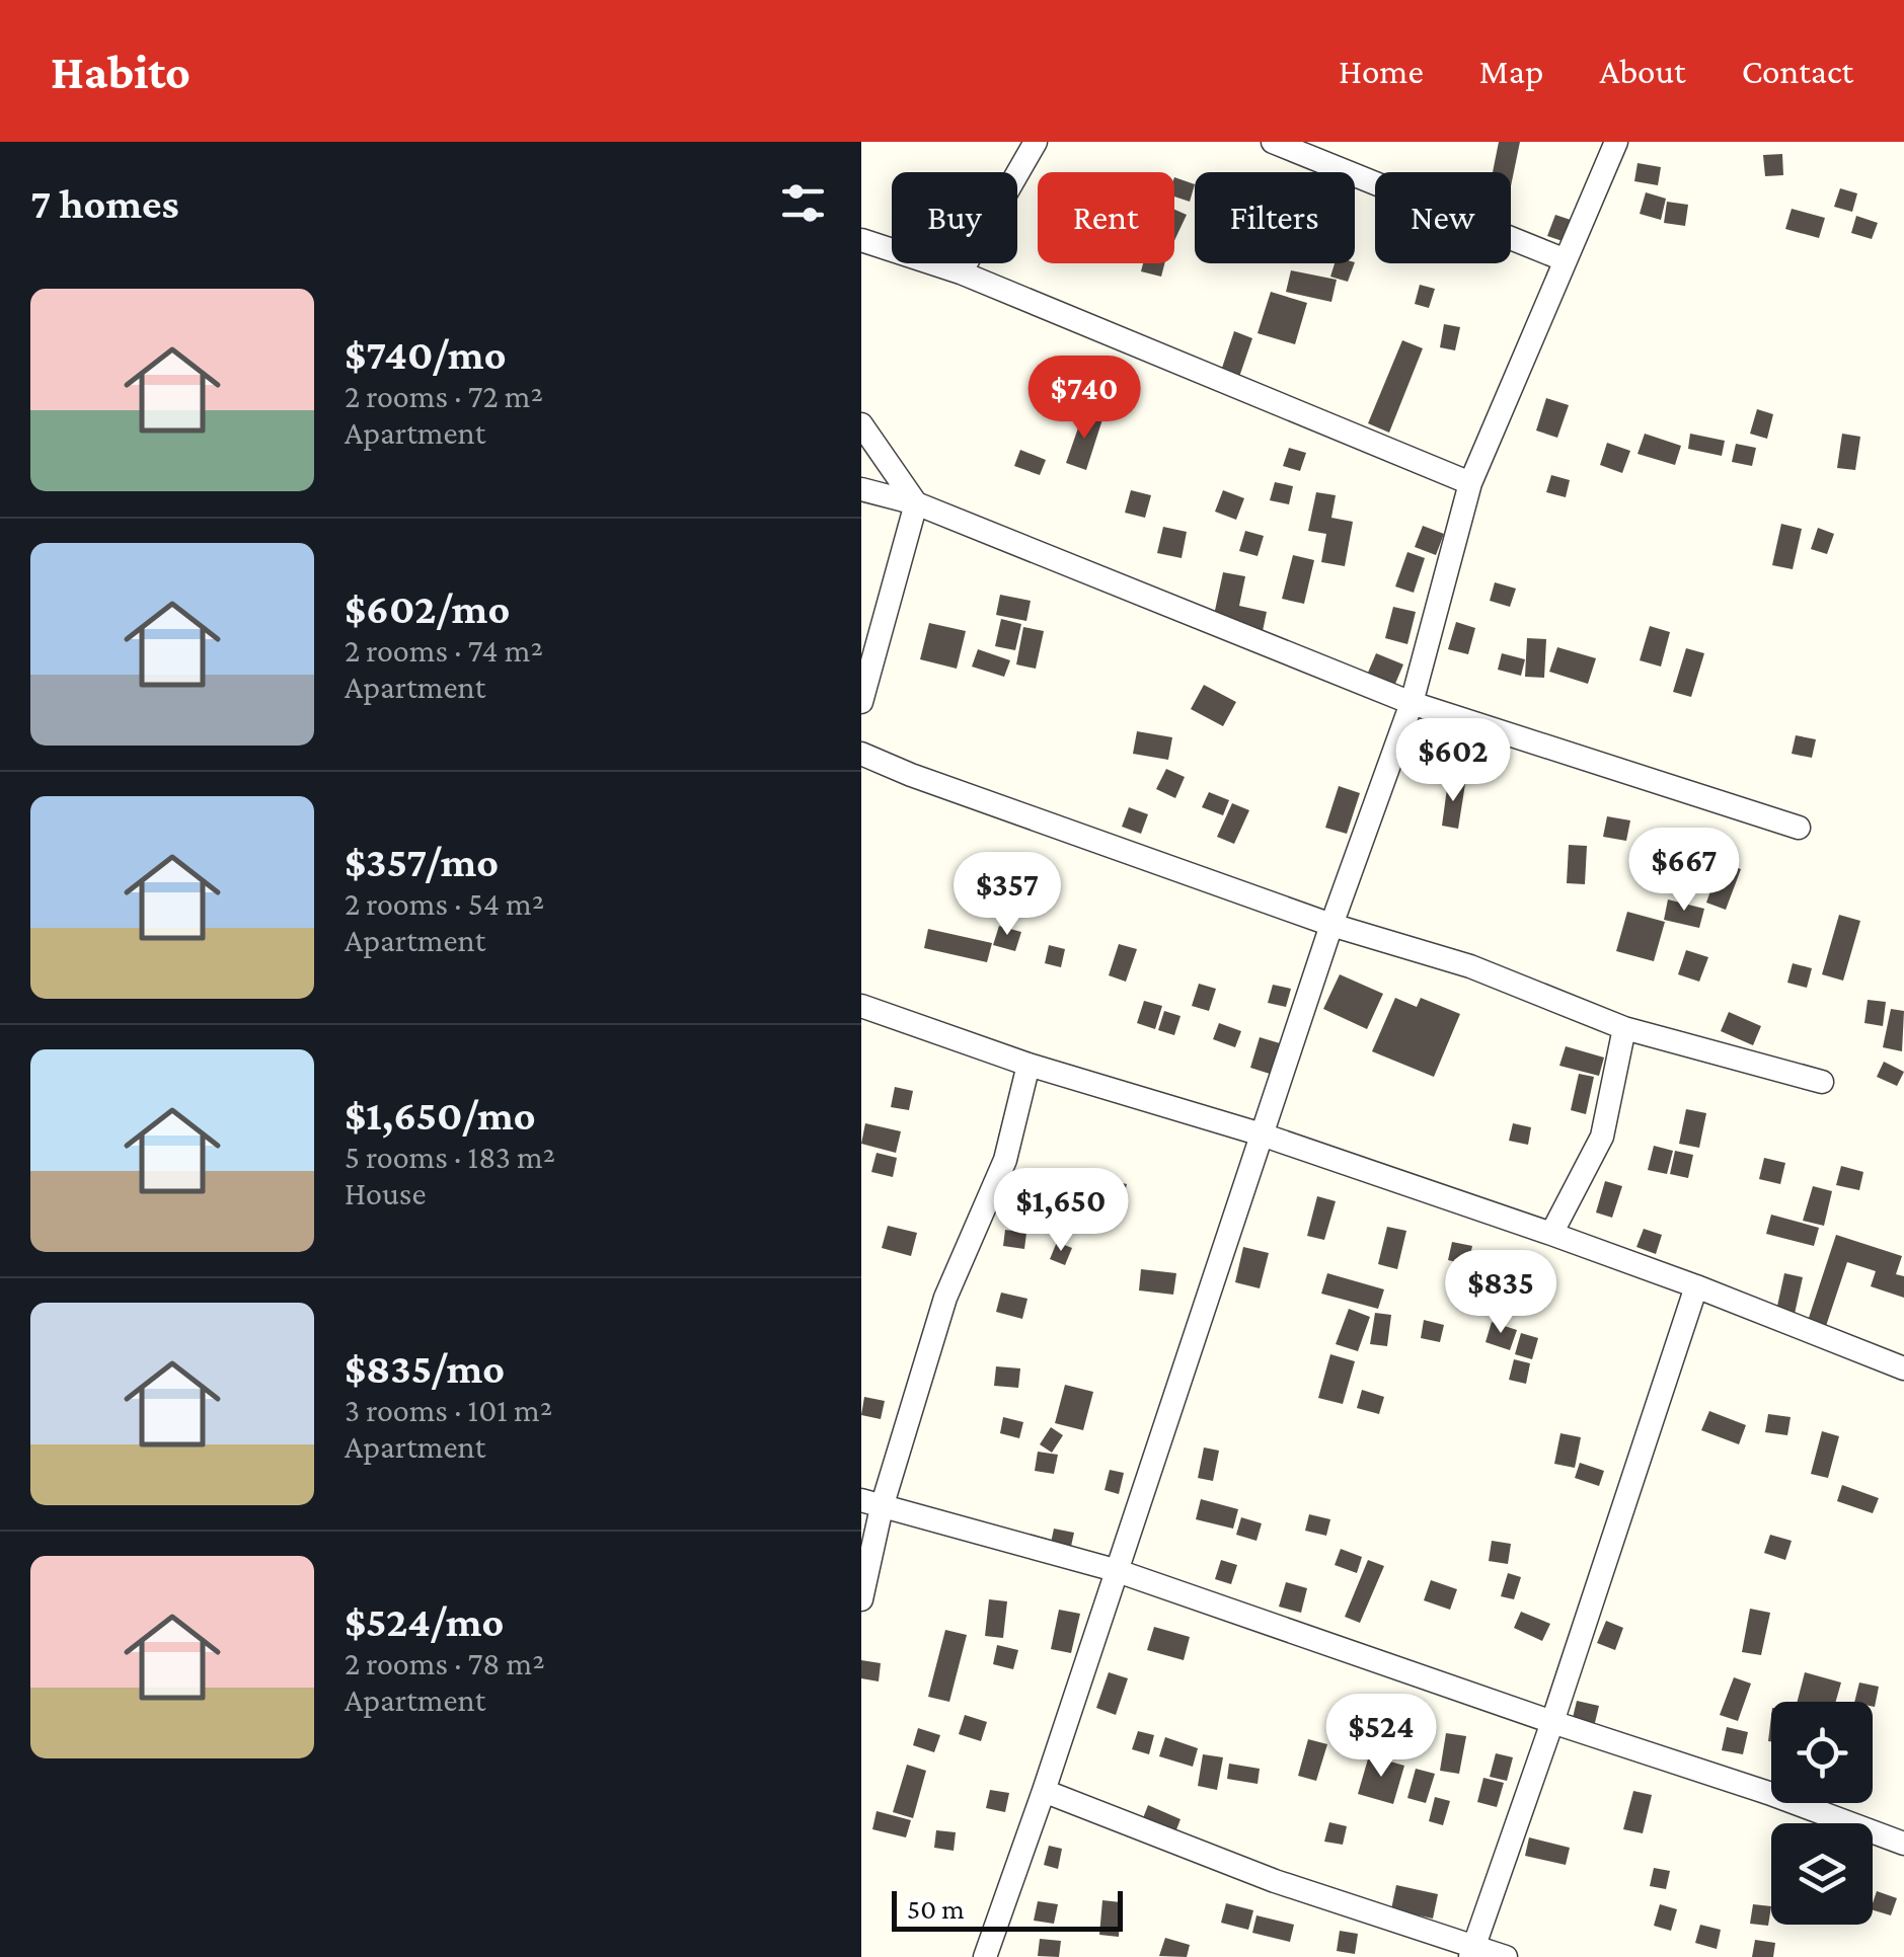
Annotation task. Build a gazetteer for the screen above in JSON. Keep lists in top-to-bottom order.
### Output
{
  "scale_bar": "50 m",
  "page": {
    "header": "Habito",
    "nav": [
      "Home",
      "Map",
      "About",
      "Contact"
    ],
    "heading": "7 homes",
    "chip": [
      "Buy",
      "Rent",
      "Filters",
      "New"
    ],
    "list": [
      {
        "name": "$740/mo",
        "note": "2 rooms · 72 m² · Apartment"
      },
      {
        "name": "$602/mo",
        "note": "2 rooms · 74 m² · Apartment"
      },
      {
        "name": "$357/mo",
        "note": "2 rooms · 54 m² · Apartment"
      },
      {
        "name": "$1,650/mo",
        "note": "5 rooms · 183 m² · House"
      },
      {
        "name": "$835/mo",
        "note": "3 rooms · 101 m² · Apartment"
      },
      {
        "name": "$524/mo",
        "note": "2 rooms · 78 m² · Apartment"
      }
    ],
    "price": [
      "$740",
      "$602",
      "$667",
      "$357",
      "$1,650",
      "$835",
      "$524"
    ],
    "scale": "50 m"
  }
}
